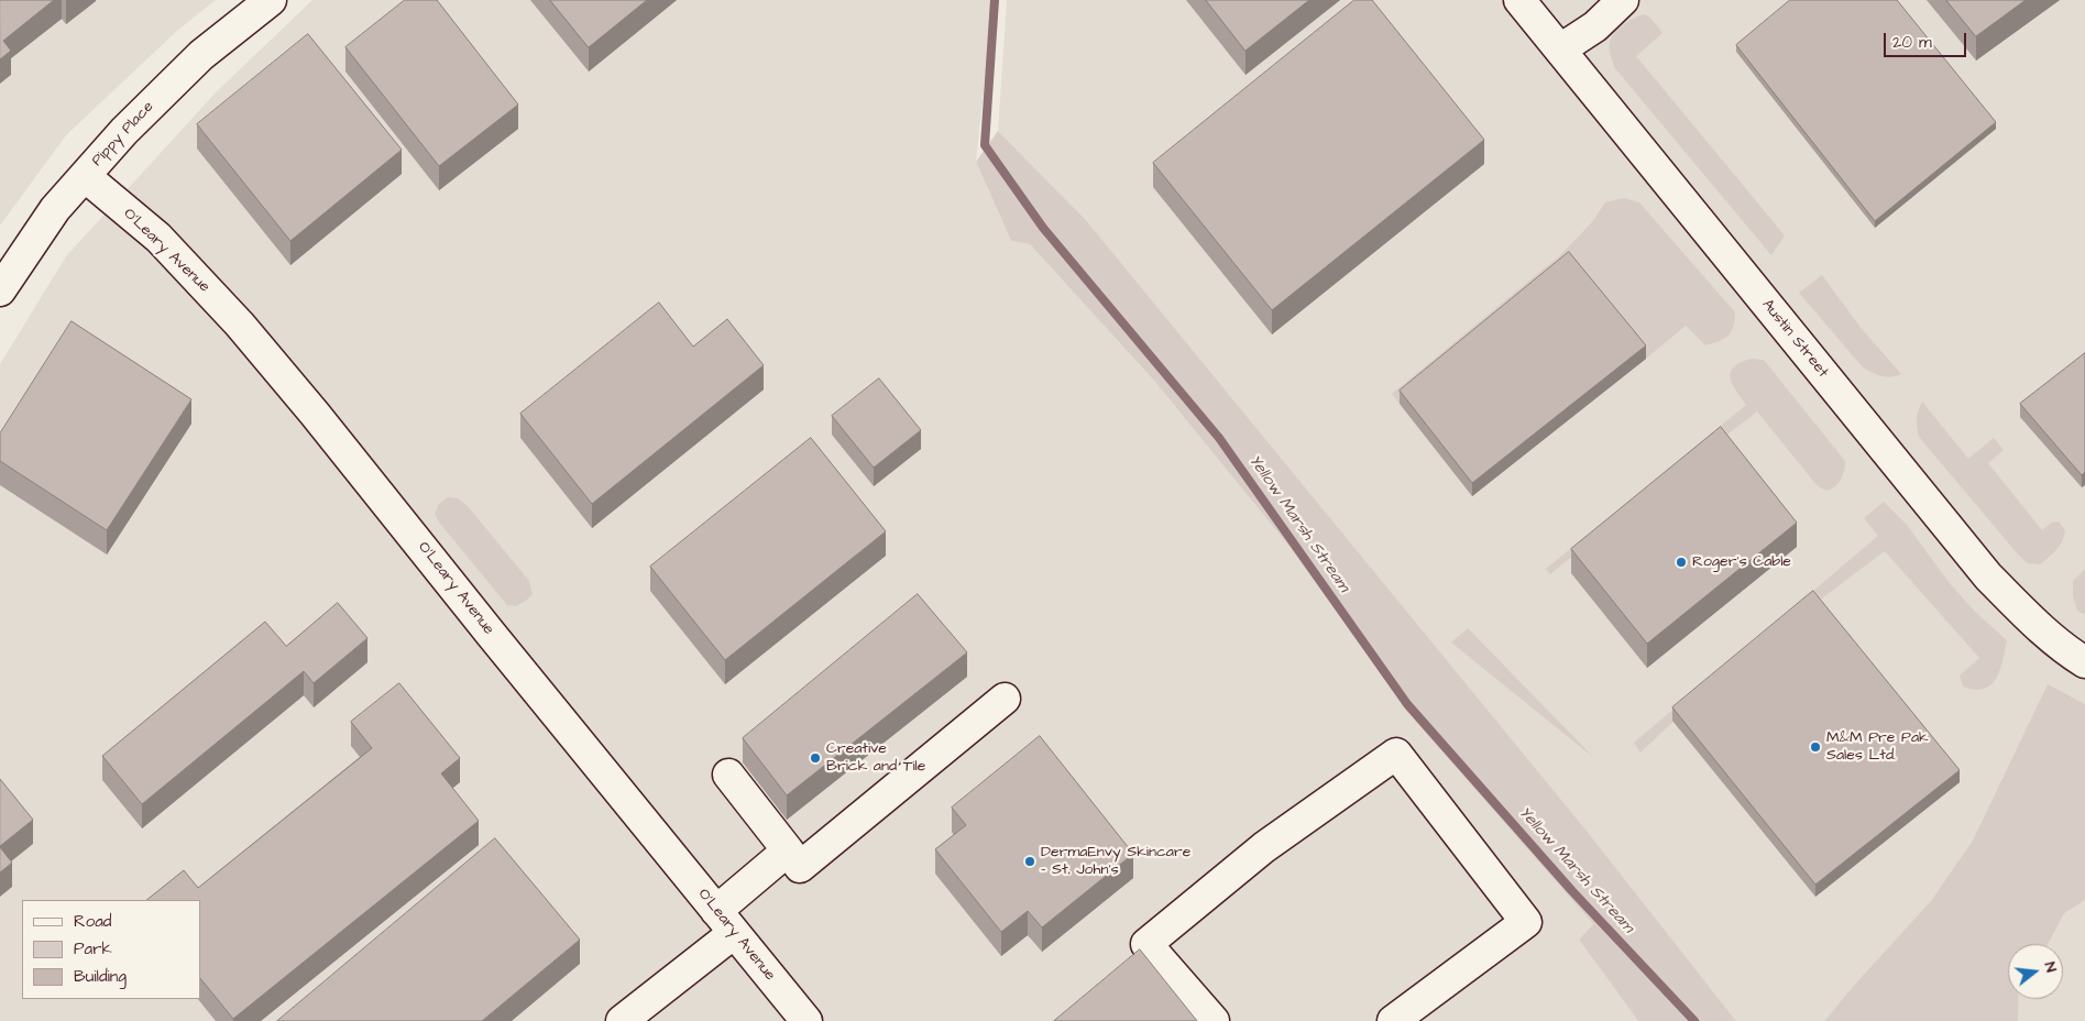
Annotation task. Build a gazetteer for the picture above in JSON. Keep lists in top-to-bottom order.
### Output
{
  "streets": {
    "street": ["Pippy Place", "O'Leary Avenue", "Austin Street"]
  },
  "crossings": [
    ["Pippy Place", "O'Leary Avenue"]
  ],
  "water": ["Yellow Marsh Stream"],
  "places": [
    "Roger's Cable",
    "M&M Pre Pak Sales Ltd.",
    "Creative Brick and Tile",
    "DermaEnvy Skincare - St. John's"
  ],
  "legend": ["Road", "Park", "Building"],
  "scale_bar": "20 m",
  "north": "right"
}
